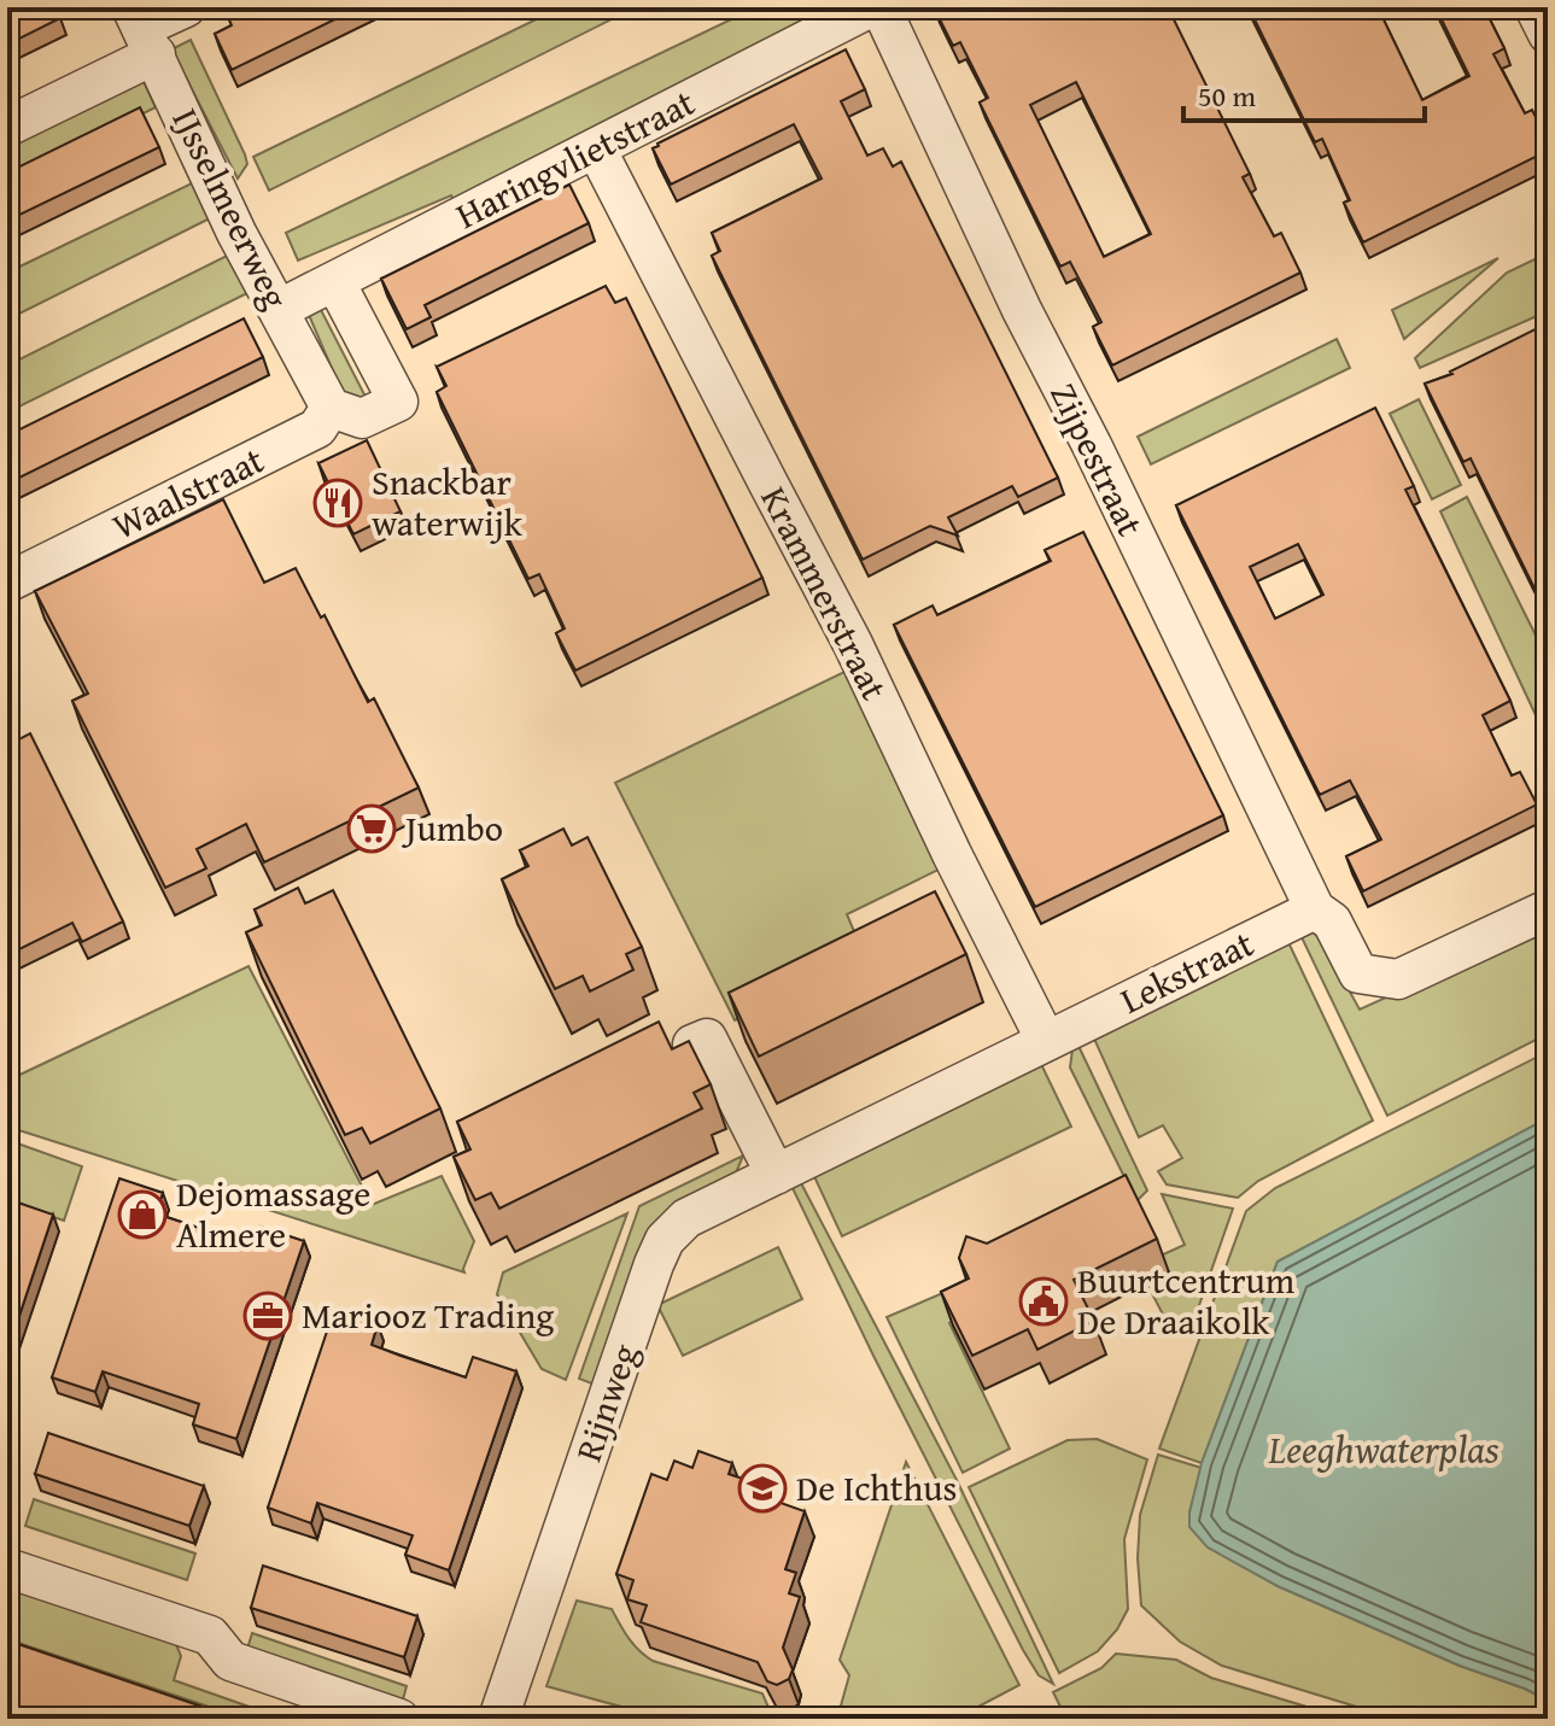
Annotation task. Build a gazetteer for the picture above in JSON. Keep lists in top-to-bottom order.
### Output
{
  "streets": {
    "street": [
      "Haringvlietstraat",
      "IJsselmeerweg",
      "Zijpestraat",
      "Waalstraat",
      "Krammerstraat",
      "Lekstraat",
      "Rijnweg"
    ]
  },
  "crossings": [
    ["Haringvlietstraat", "IJsselmeerweg"],
    ["Haringvlietstraat", "Krammerstraat"],
    ["IJsselmeerweg", "Waalstraat"],
    ["Zijpestraat", "Lekstraat"],
    ["Krammerstraat", "Lekstraat"],
    ["Lekstraat", "Rijnweg"]
  ],
  "water": ["Leeghwaterplas"],
  "places": {
    "restaurant": ["Snackbar waterwijk"],
    "supermarket": ["Jumbo"],
    "shop": ["Dejomassage Almere"],
    "public building": ["Buurtcentrum De Draaikolk"],
    "office": ["Mariooz Trading"],
    "school or university": ["De Ichthus"]
  },
  "scale_bar": "50 m"
}
